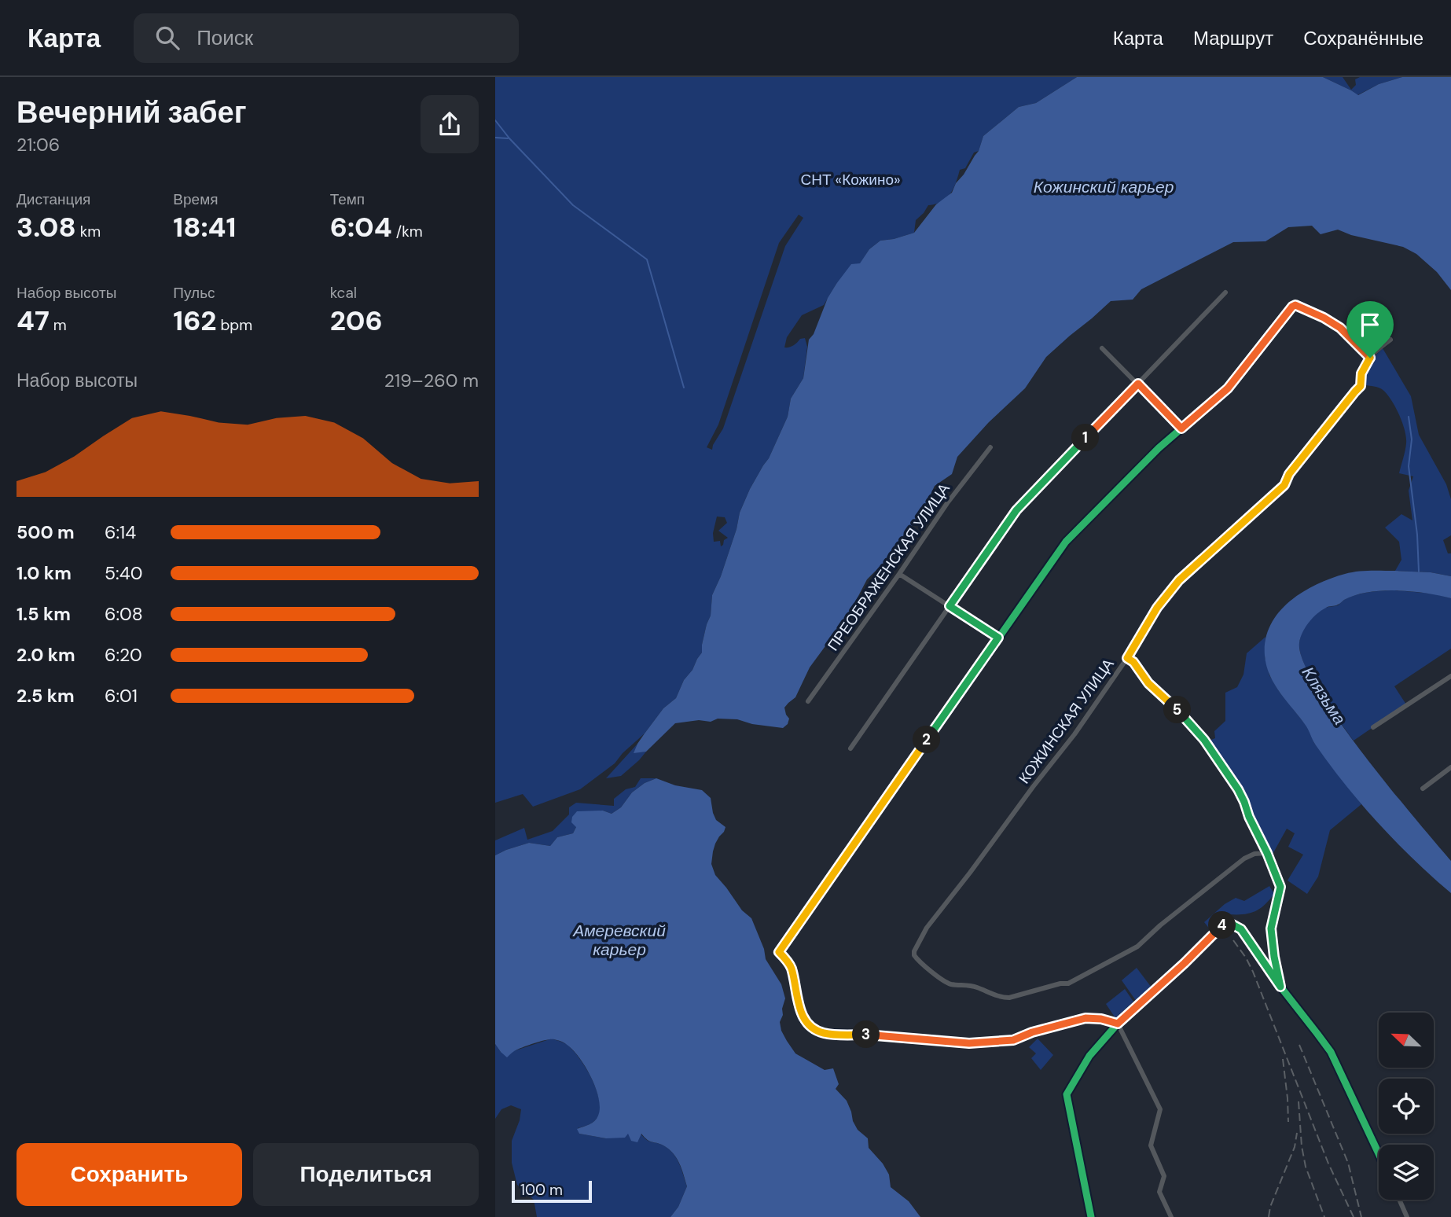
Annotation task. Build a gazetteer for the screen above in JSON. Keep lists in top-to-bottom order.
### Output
{
  "streets": {
    "street": ["ПРЕОБРАЖЕНСКАЯ УЛИЦА", "КОЖИНСКАЯ УЛИЦА"]
  },
  "water": ["Кожинский карьер", "Клязьма", "Амеревский карьер"],
  "parks": ["СНТ «Кожино»"],
  "scale_bar": "100 m",
  "north": "top left",
  "page": {
    "header": "Карта",
    "search": "Поиск",
    "nav": ["Карта", "Маршрут", "Сохранённые"],
    "heading": ["Вечерний забег", "21:06"],
    "stats": [
      ["Дистанция", "3.08 km"],
      ["Время", "18:41"],
      ["Темп", "6:04 /km"],
      ["Набор высоты", "47 m"],
      ["Пульс", "162 bpm"],
      ["kcal", "206"]
    ],
    "chart": ["Набор высоты", "219–260 m"],
    "pins": [
      "1",
      "5",
      "2",
      "4",
      "3"
    ],
    "list": [
      {
        "name": "500 m",
        "note": "6:14"
      },
      {
        "name": "1.0 km",
        "note": "5:40"
      },
      {
        "name": "1.5 km",
        "note": "6:08"
      },
      {
        "name": "2.0 km",
        "note": "6:20"
      },
      {
        "name": "2.5 km",
        "note": "6:01"
      }
    ],
    "buttons": ["Сохранить", "Поделиться"],
    "scale": "100 m"
  }
}
